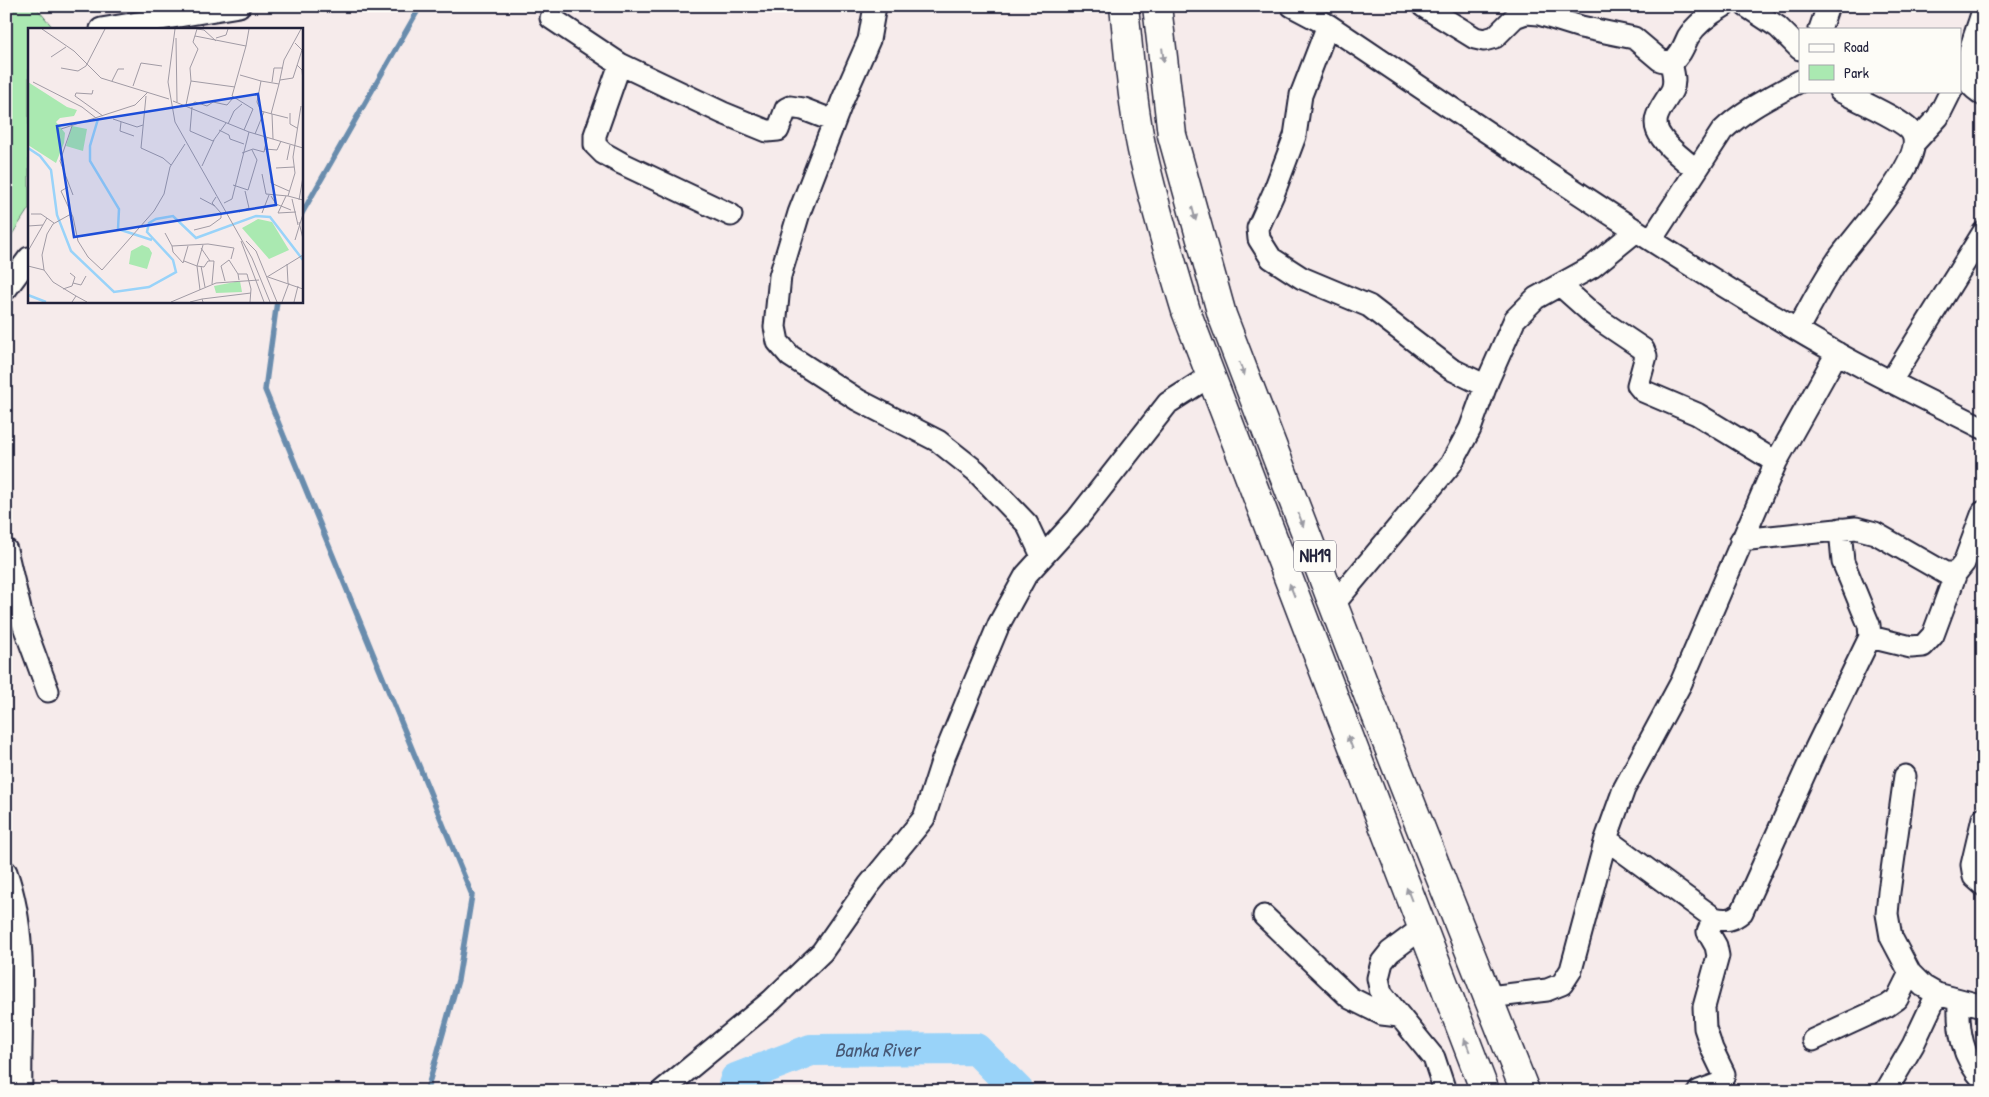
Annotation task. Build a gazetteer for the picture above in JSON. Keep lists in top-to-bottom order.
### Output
{
  "streets": {
    "highway": ["NH19"]
  },
  "water": ["Banka River"],
  "legend": ["Road", "Park"]
}
